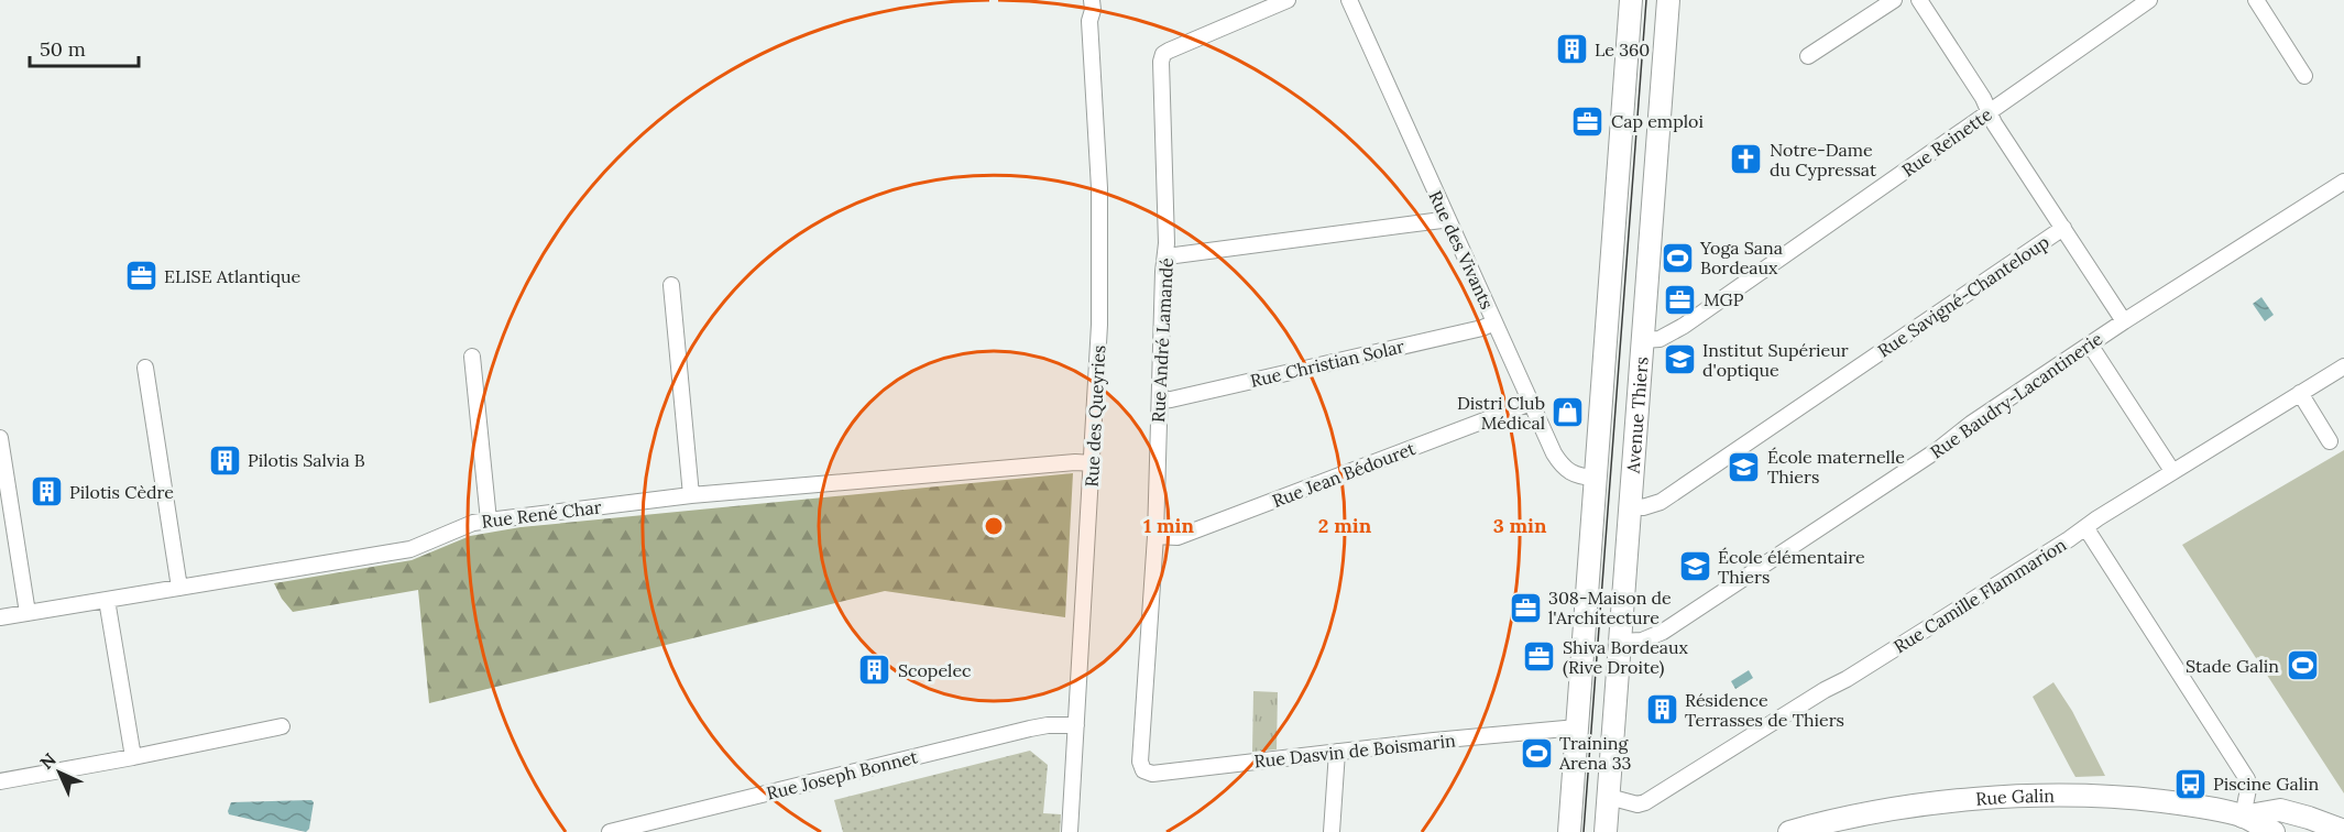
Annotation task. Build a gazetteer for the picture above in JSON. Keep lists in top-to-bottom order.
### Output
{
  "streets": {
    "main road": ["Avenue Thiers", "Rue Galin"],
    "street": [
      "Rue Reinette",
      "Rue des Vivants",
      "Rue Savigné-Chanteloup",
      "Rue André Lamandé",
      "Rue Christian Solar",
      "Rue Baudry-Lacantinerie",
      "Rue des Queyries",
      "Rue Jean Bédouret",
      "Rue René Char",
      "Rue Camille Flammarion",
      "Rue Dasvin de Boismarin",
      "Rue Joseph Bonnet"
    ]
  },
  "crossings": [
    ["Rue Reinette", "Avenue Thiers"],
    ["Rue des Vivants", "Rue Christian Solar"],
    ["Rue des Vivants", "Avenue Thiers"],
    ["Rue des Vivants", "Rue Jean Bédouret"],
    ["Rue Savigné-Chanteloup", "Avenue Thiers"],
    ["Rue André Lamandé", "Rue Christian Solar"],
    ["Rue André Lamandé", "Rue Jean Bédouret"],
    ["Rue André Lamandé", "Rue Dasvin de Boismarin"],
    ["Rue Baudry-Lacantinerie", "Avenue Thiers"],
    ["Rue des Queyries", "Rue René Char"],
    ["Rue des Queyries", "Rue Joseph Bonnet"],
    ["Avenue Thiers", "Rue Camille Flammarion"],
    ["Avenue Thiers", "Rue Dasvin de Boismarin"]
  ],
  "places": {
    "building": [
      "Le 360",
      "Pilotis Salvia B",
      "Pilotis Cèdre",
      "Scopelec",
      "Résidence Terrasses de Thiers"
    ],
    "office": [
      "Cap emploi",
      "ELISE Atlantique",
      "MGP",
      "308-Maison de l'Architecture",
      "Shiva Bordeaux (Rive Droite)"
    ],
    "church": ["Notre-Dame du Cypressat"],
    "sports": ["Yoga Sana Bordeaux", "Stade Galin", "Training Arena 33"],
    "school or university": ["Institut Supérieur d'optique", "École maternelle Thiers", "École élémentaire Thiers"],
    "shop": ["Distri Club Médical"],
    "bus stop": ["Piscine Galin"]
  },
  "scale_bar": "50 m",
  "north": "top left",
  "rings": ["1 min", "2 min", "3 min"]
}
